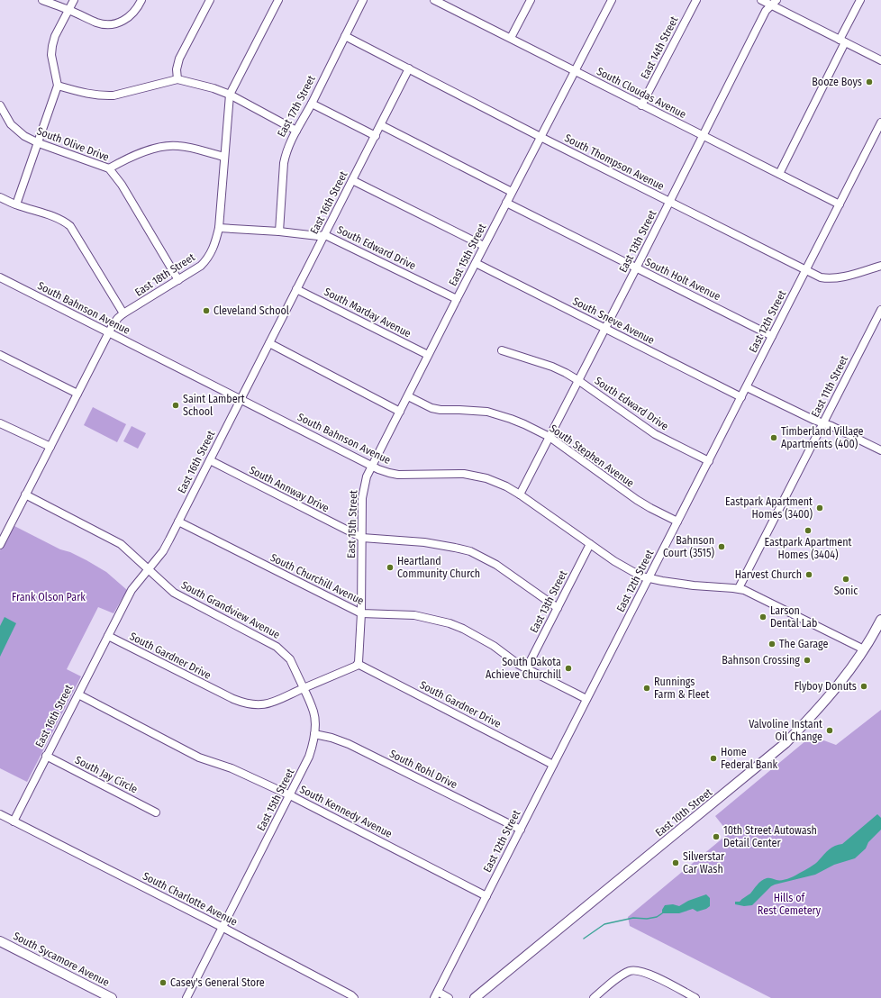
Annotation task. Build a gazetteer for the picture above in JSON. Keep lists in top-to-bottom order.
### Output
{
  "streets": {
    "main road": ["East 10th Street", "South Sycamore Avenue"],
    "street": [
      "East 14th Street",
      "South Cloudas Avenue",
      "East 17th Street",
      "South Olive Drive",
      "South Thompson Avenue",
      "East 16th Street",
      "East 13th Street",
      "South Edward Drive",
      "East 15th Street",
      "East 18th Street",
      "South Holt Avenue",
      "South Bahnson Avenue",
      "South Marday Avenue",
      "South Sneve Avenue",
      "East 12th Street",
      "East 11th Street",
      "South Stephen Avenue",
      "South Annway Drive",
      "South Churchill Avenue",
      "South Grandview Avenue",
      "South Gardner Drive",
      "South Rohl Drive",
      "South Jay Circle",
      "South Kennedy Avenue",
      "South Charlotte Avenue"
    ]
  },
  "crossings": [
    ["East 14th Street", "South Cloudas Avenue"],
    ["South Cloudas Avenue", "East 13th Street"],
    ["South Cloudas Avenue", "East 15th Street"],
    ["South Cloudas Avenue", "East 12th Street"],
    ["East 17th Street", "South Thompson Avenue"],
    ["East 17th Street", "South Edward Drive"],
    ["South Olive Drive", "East 18th Street"],
    ["South Thompson Avenue", "East 16th Street"],
    ["South Thompson Avenue", "East 13th Street"],
    ["South Thompson Avenue", "East 15th Street"],
    ["South Thompson Avenue", "East 12th Street"],
    ["East 16th Street", "South Edward Drive"],
    ["East 16th Street", "South Bahnson Avenue"],
    ["East 16th Street", "South Marday Avenue"],
    ["East 16th Street", "South Annway Drive"],
    ["East 16th Street", "South Churchill Avenue"],
    ["East 16th Street", "South Grandview Avenue"],
    ["East 16th Street", "South Gardner Drive"],
    ["East 16th Street", "South Jay Circle"],
    ["East 16th Street", "South Kennedy Avenue"],
    ["East 16th Street", "South Charlotte Avenue"],
    ["East 13th Street", "South Edward Drive"],
    ["East 13th Street", "South Holt Avenue"],
    ["East 13th Street", "South Bahnson Avenue"],
    ["East 13th Street", "South Sneve Avenue"],
    ["East 13th Street", "South Stephen Avenue"],
    ["East 13th Street", "South Annway Drive"],
    ["East 13th Street", "South Churchill Avenue"],
    ["South Edward Drive", "East 15th Street"],
    ["South Edward Drive", "East 18th Street"],
    ["South Edward Drive", "East 12th Street"],
    ["East 15th Street", "South Holt Avenue"],
    ["East 15th Street", "South Bahnson Avenue"],
    ["East 15th Street", "South Marday Avenue"],
    ["East 15th Street", "South Sneve Avenue"],
    ["East 15th Street", "South Stephen Avenue"],
    ["East 15th Street", "South Annway Drive"],
    ["East 15th Street", "South Churchill Avenue"],
    ["East 15th Street", "South Grandview Avenue"],
    ["East 15th Street", "South Gardner Drive"],
    ["East 15th Street", "South Rohl Drive"],
    ["East 15th Street", "South Kennedy Avenue"],
    ["East 15th Street", "South Charlotte Avenue"],
    ["East 18th Street", "South Bahnson Avenue"],
    ["East 18th Street", "South Grandview Avenue"],
    ["South Holt Avenue", "East 12th Street"],
    ["South Bahnson Avenue", "East 12th Street"],
    ["South Bahnson Avenue", "East 11th Street"],
    ["South Bahnson Avenue", "East 10th Street"],
    ["South Sneve Avenue", "East 12th Street"],
    ["East 12th Street", "South Stephen Avenue"],
    ["East 12th Street", "South Churchill Avenue"],
    ["East 12th Street", "South Gardner Drive"],
    ["East 12th Street", "South Rohl Drive"],
    ["East 12th Street", "South Kennedy Avenue"],
    ["South Grandview Avenue", "South Gardner Drive"]
  ],
  "parks": ["Frank Olson Park", "Hills of Rest Cemetery"],
  "places": [
    "Booze Boys",
    "Cleveland School",
    "Saint Lambert School",
    "Timberland Village Apartments (400)",
    "Eastpark Apartment Homes (3400)",
    "Eastpark Apartment Homes (3404)",
    "Bahnson Court (3515)",
    "Heartland Community Church",
    "Harvest Church",
    "Sonic",
    "Larson Dental Lab",
    "The Garage",
    "Bahnson Crossing",
    "South Dakota Achieve Churchill",
    "Flyboy Donuts",
    "Runnings Farm & Fleet",
    "Valvoline Instant Oil Change",
    "Home Federal Bank",
    "10th Street Autowash Detail Center",
    "Silverstar Car Wash",
    "Casey's General Store"
  ]
}
